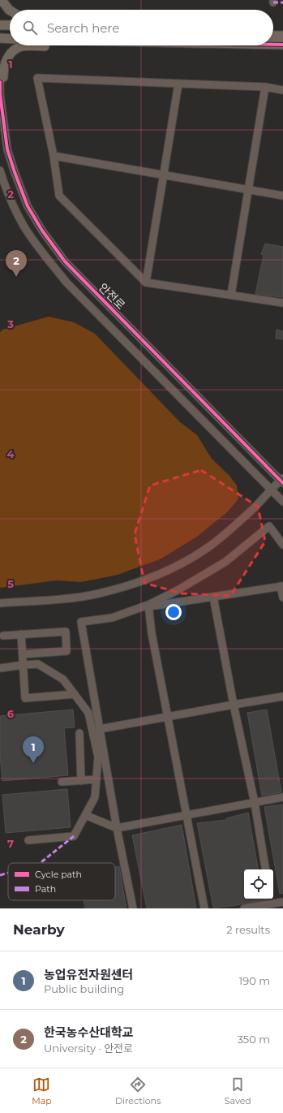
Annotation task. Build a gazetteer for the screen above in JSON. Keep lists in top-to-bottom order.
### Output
{
  "streets": {
    "street": ["안전로"]
  },
  "legend": ["Cycle path", "Path"],
  "page": {
    "search": "Search here",
    "pins": ["2", "1"],
    "heading": ["Nearby", "2 results"],
    "list": [
      {
        "mark": "1",
        "name": "농업유전자원센터",
        "note": "Public building",
        "value": "190 m"
      },
      {
        "mark": "2",
        "name": "한국농수산대학교",
        "note": "University · 안전로",
        "value": "350 m"
      }
    ],
    "nav": ["Map", "Directions", "Saved"]
  },
  "grid": {
    "rows": [
      "1",
      "2",
      "3",
      "4",
      "5",
      "6",
      "7"
    ]
  }
}
